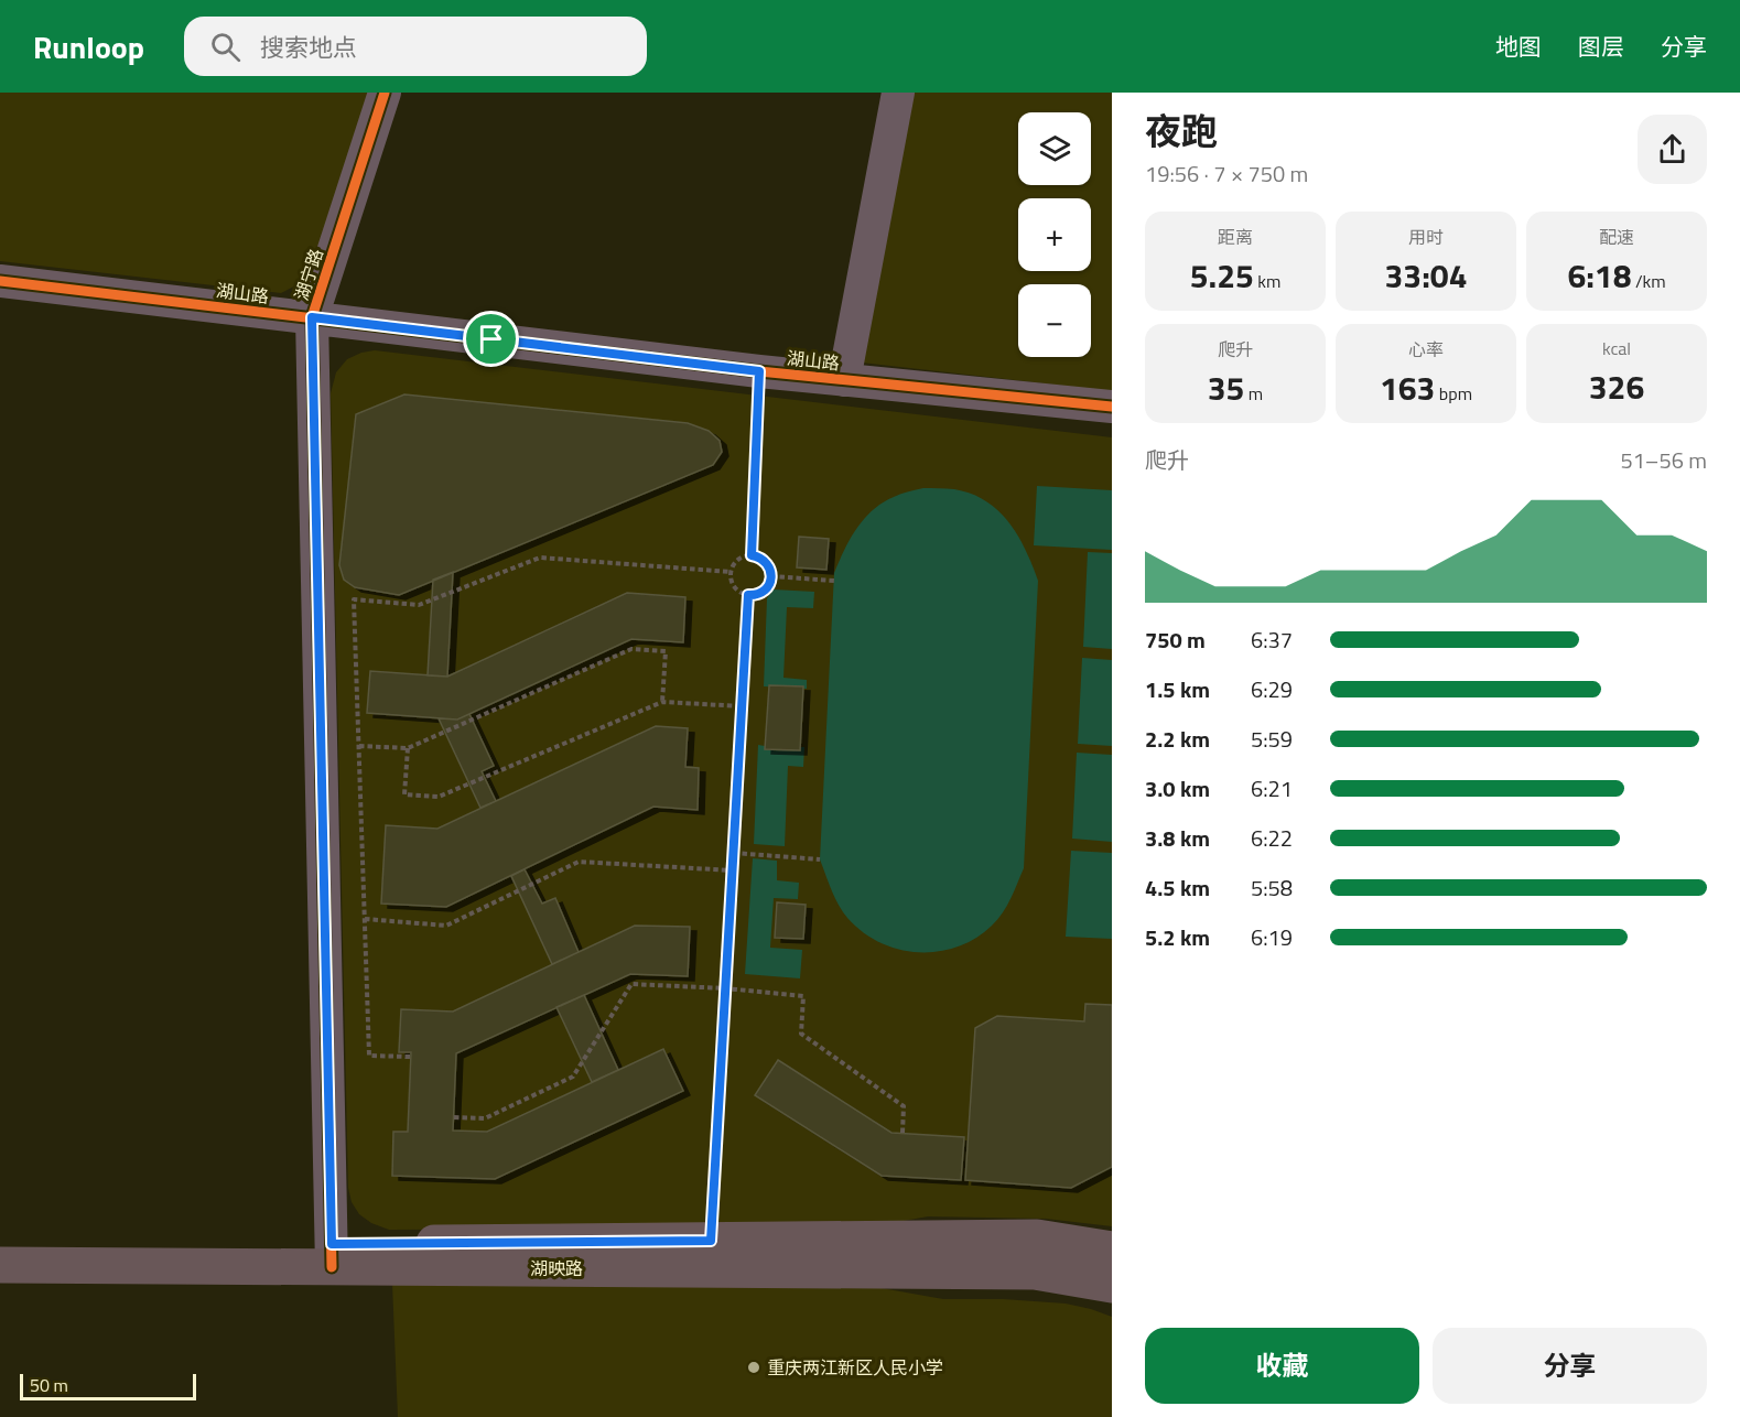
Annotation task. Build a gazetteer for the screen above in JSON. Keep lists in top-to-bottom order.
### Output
{
  "streets": {
    "main road": ["湖映路"],
    "street": ["湖宁路", "湖山路"]
  },
  "crossings": [
    ["湖宁路", "湖山路"],
    ["湖宁路", "湖映路"]
  ],
  "places": ["重庆两江新区人民小学"],
  "scale_bar": "50 m",
  "page": {
    "header": "Runloop",
    "search": "搜索地点",
    "nav": ["地图", "图层", "分享"],
    "heading": ["夜跑", "19:56 · 7 × 750 m"],
    "map_buttons": ["+", "−"],
    "stats": [
      ["距离", "5.25 km"],
      ["用时", "33:04"],
      ["配速", "6:18 /km"],
      ["爬升", "35 m"],
      ["心率", "163 bpm"],
      ["kcal", "326"]
    ],
    "chart": ["爬升", "51–56 m"],
    "list": [
      {
        "name": "750 m",
        "note": "6:37"
      },
      {
        "name": "1.5 km",
        "note": "6:29"
      },
      {
        "name": "2.2 km",
        "note": "5:59"
      },
      {
        "name": "3.0 km",
        "note": "6:21"
      },
      {
        "name": "3.8 km",
        "note": "6:22"
      },
      {
        "name": "4.5 km",
        "note": "5:58"
      },
      {
        "name": "5.2 km",
        "note": "6:19"
      }
    ],
    "buttons": ["收藏", "分享"],
    "scale": "50 m"
  }
}
